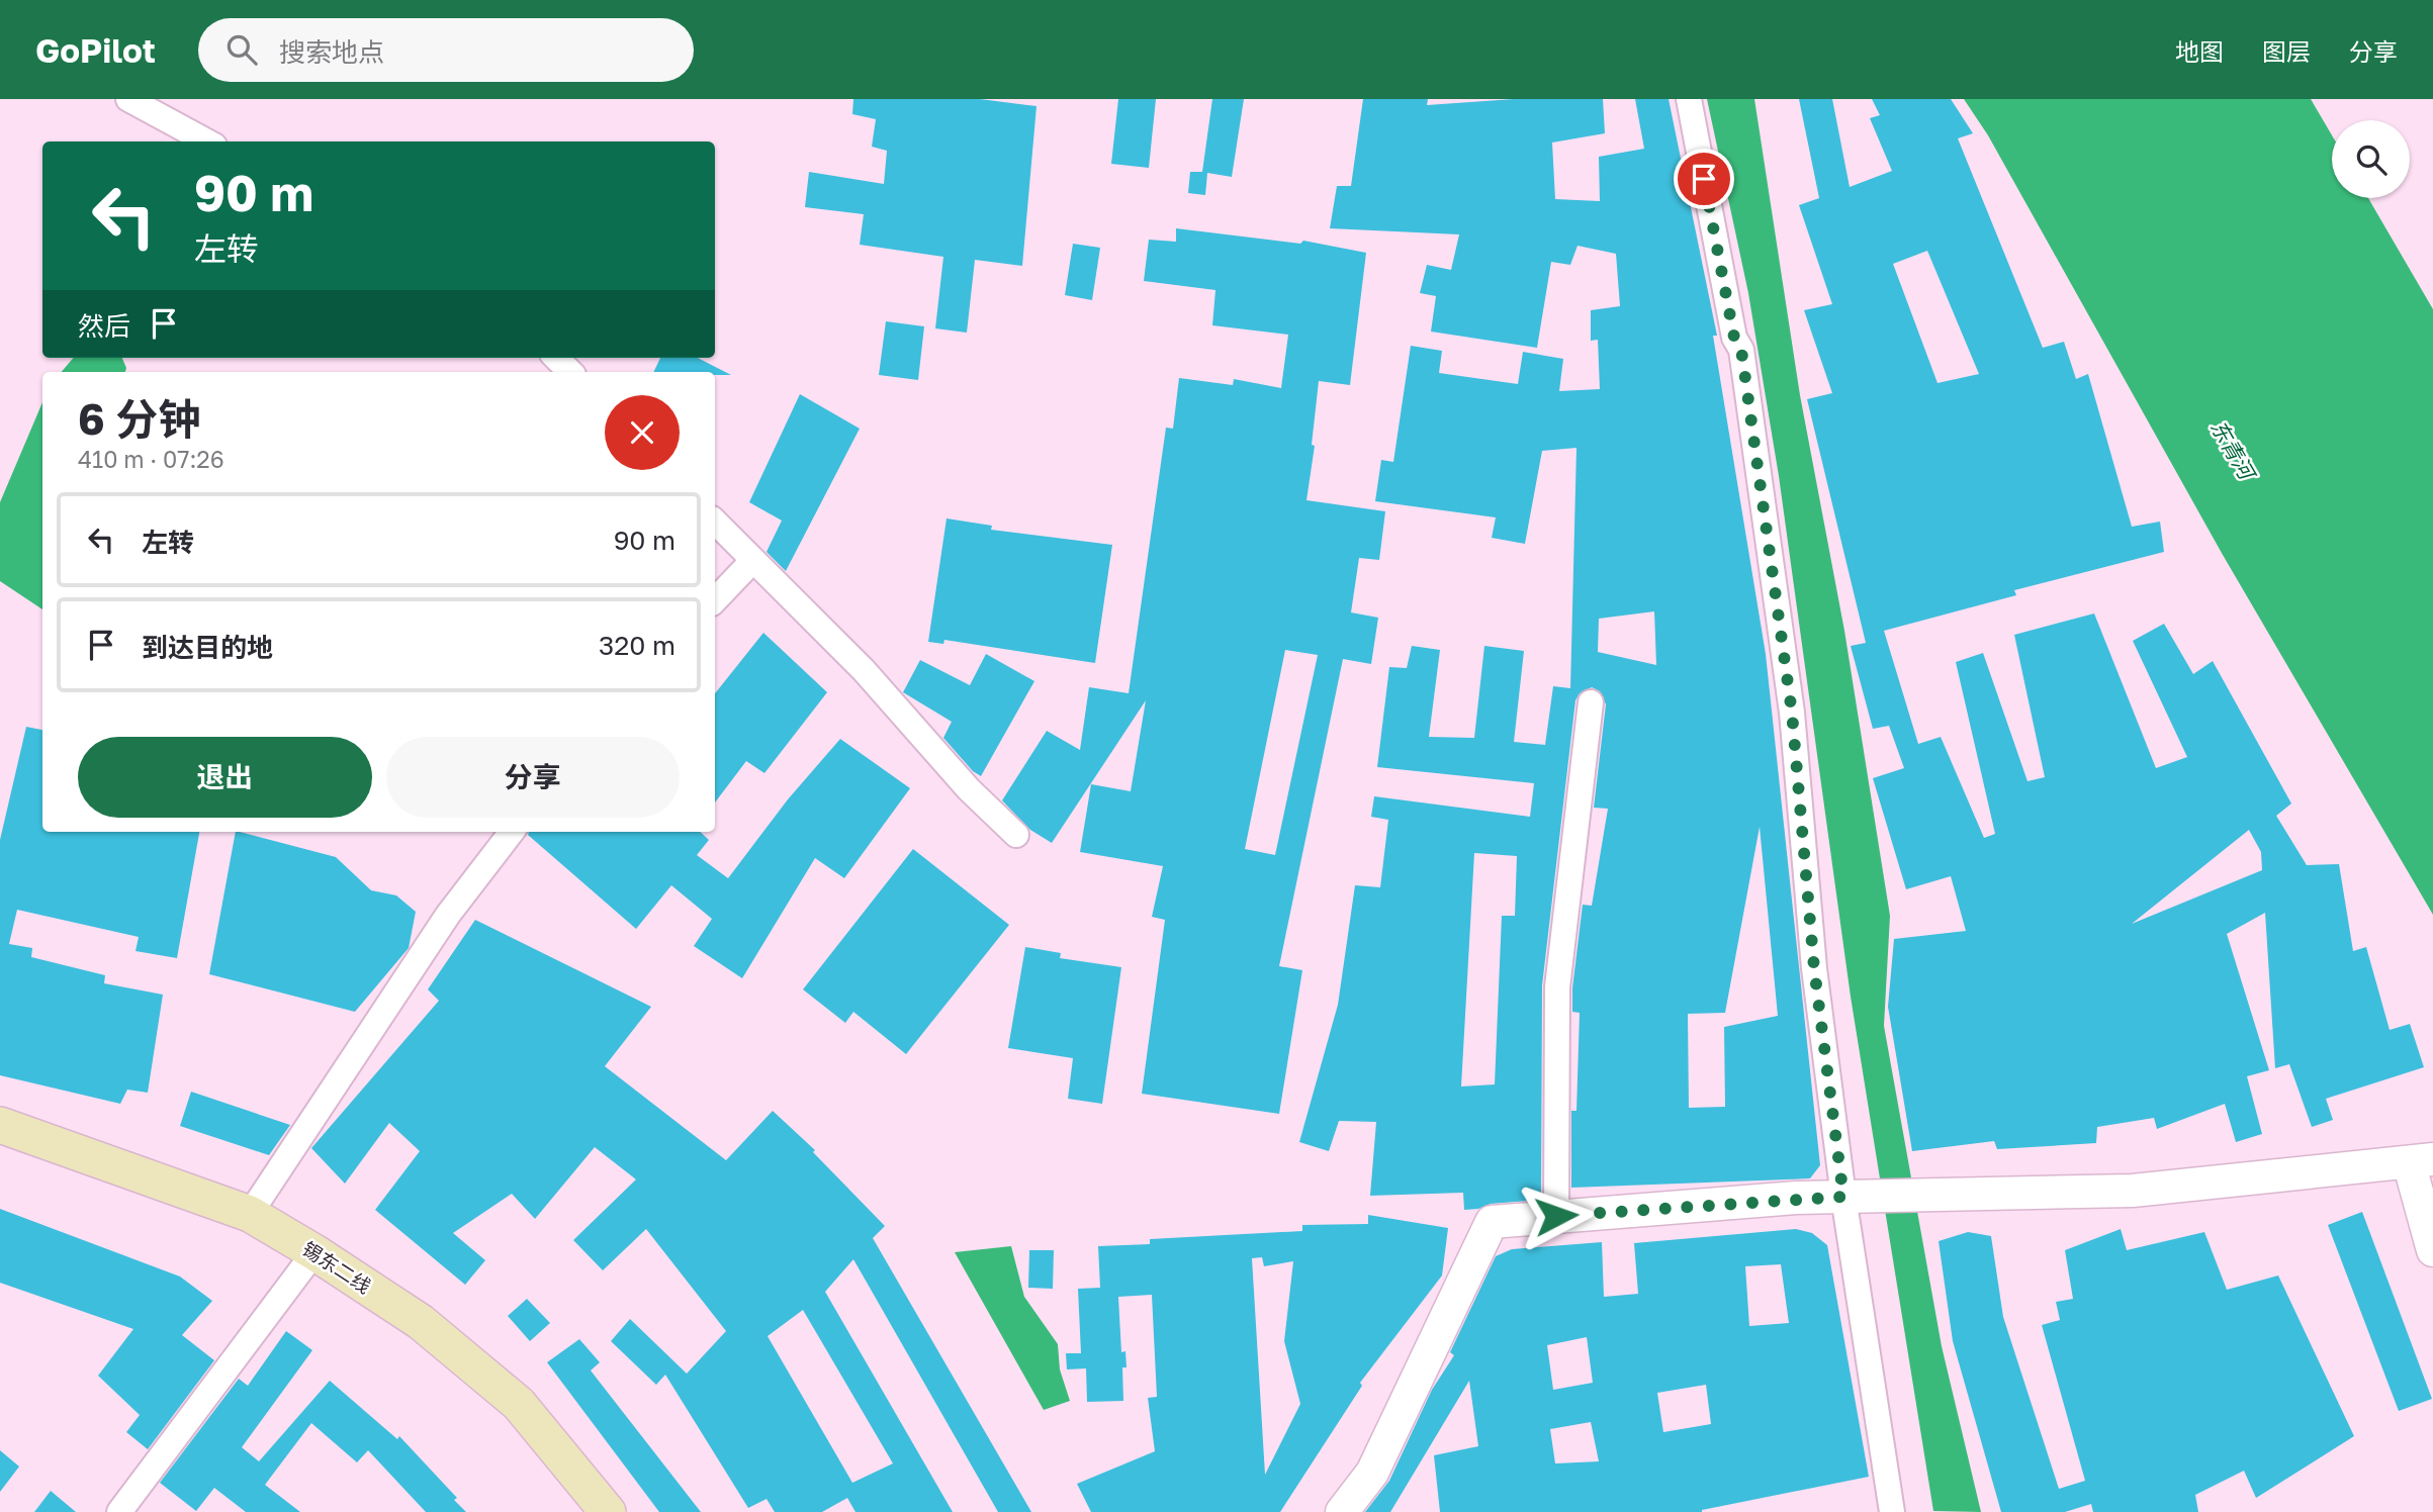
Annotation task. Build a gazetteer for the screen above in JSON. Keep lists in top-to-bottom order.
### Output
{
  "streets": {
    "main road": ["锡东二线"]
  },
  "water": ["东青河"],
  "page": {
    "header": "GoPilot",
    "search": "搜索地点",
    "nav": ["地图", "图层", "分享"],
    "turn": ["90 m", "左转"],
    "then": "然后",
    "heading": ["6 分钟", "410 m · 07:26"],
    "list": [
      {
        "name": "左转",
        "value": "90 m"
      },
      {
        "name": "到达目的地",
        "value": "320 m"
      }
    ],
    "buttons": ["退出", "分享"]
  }
}
